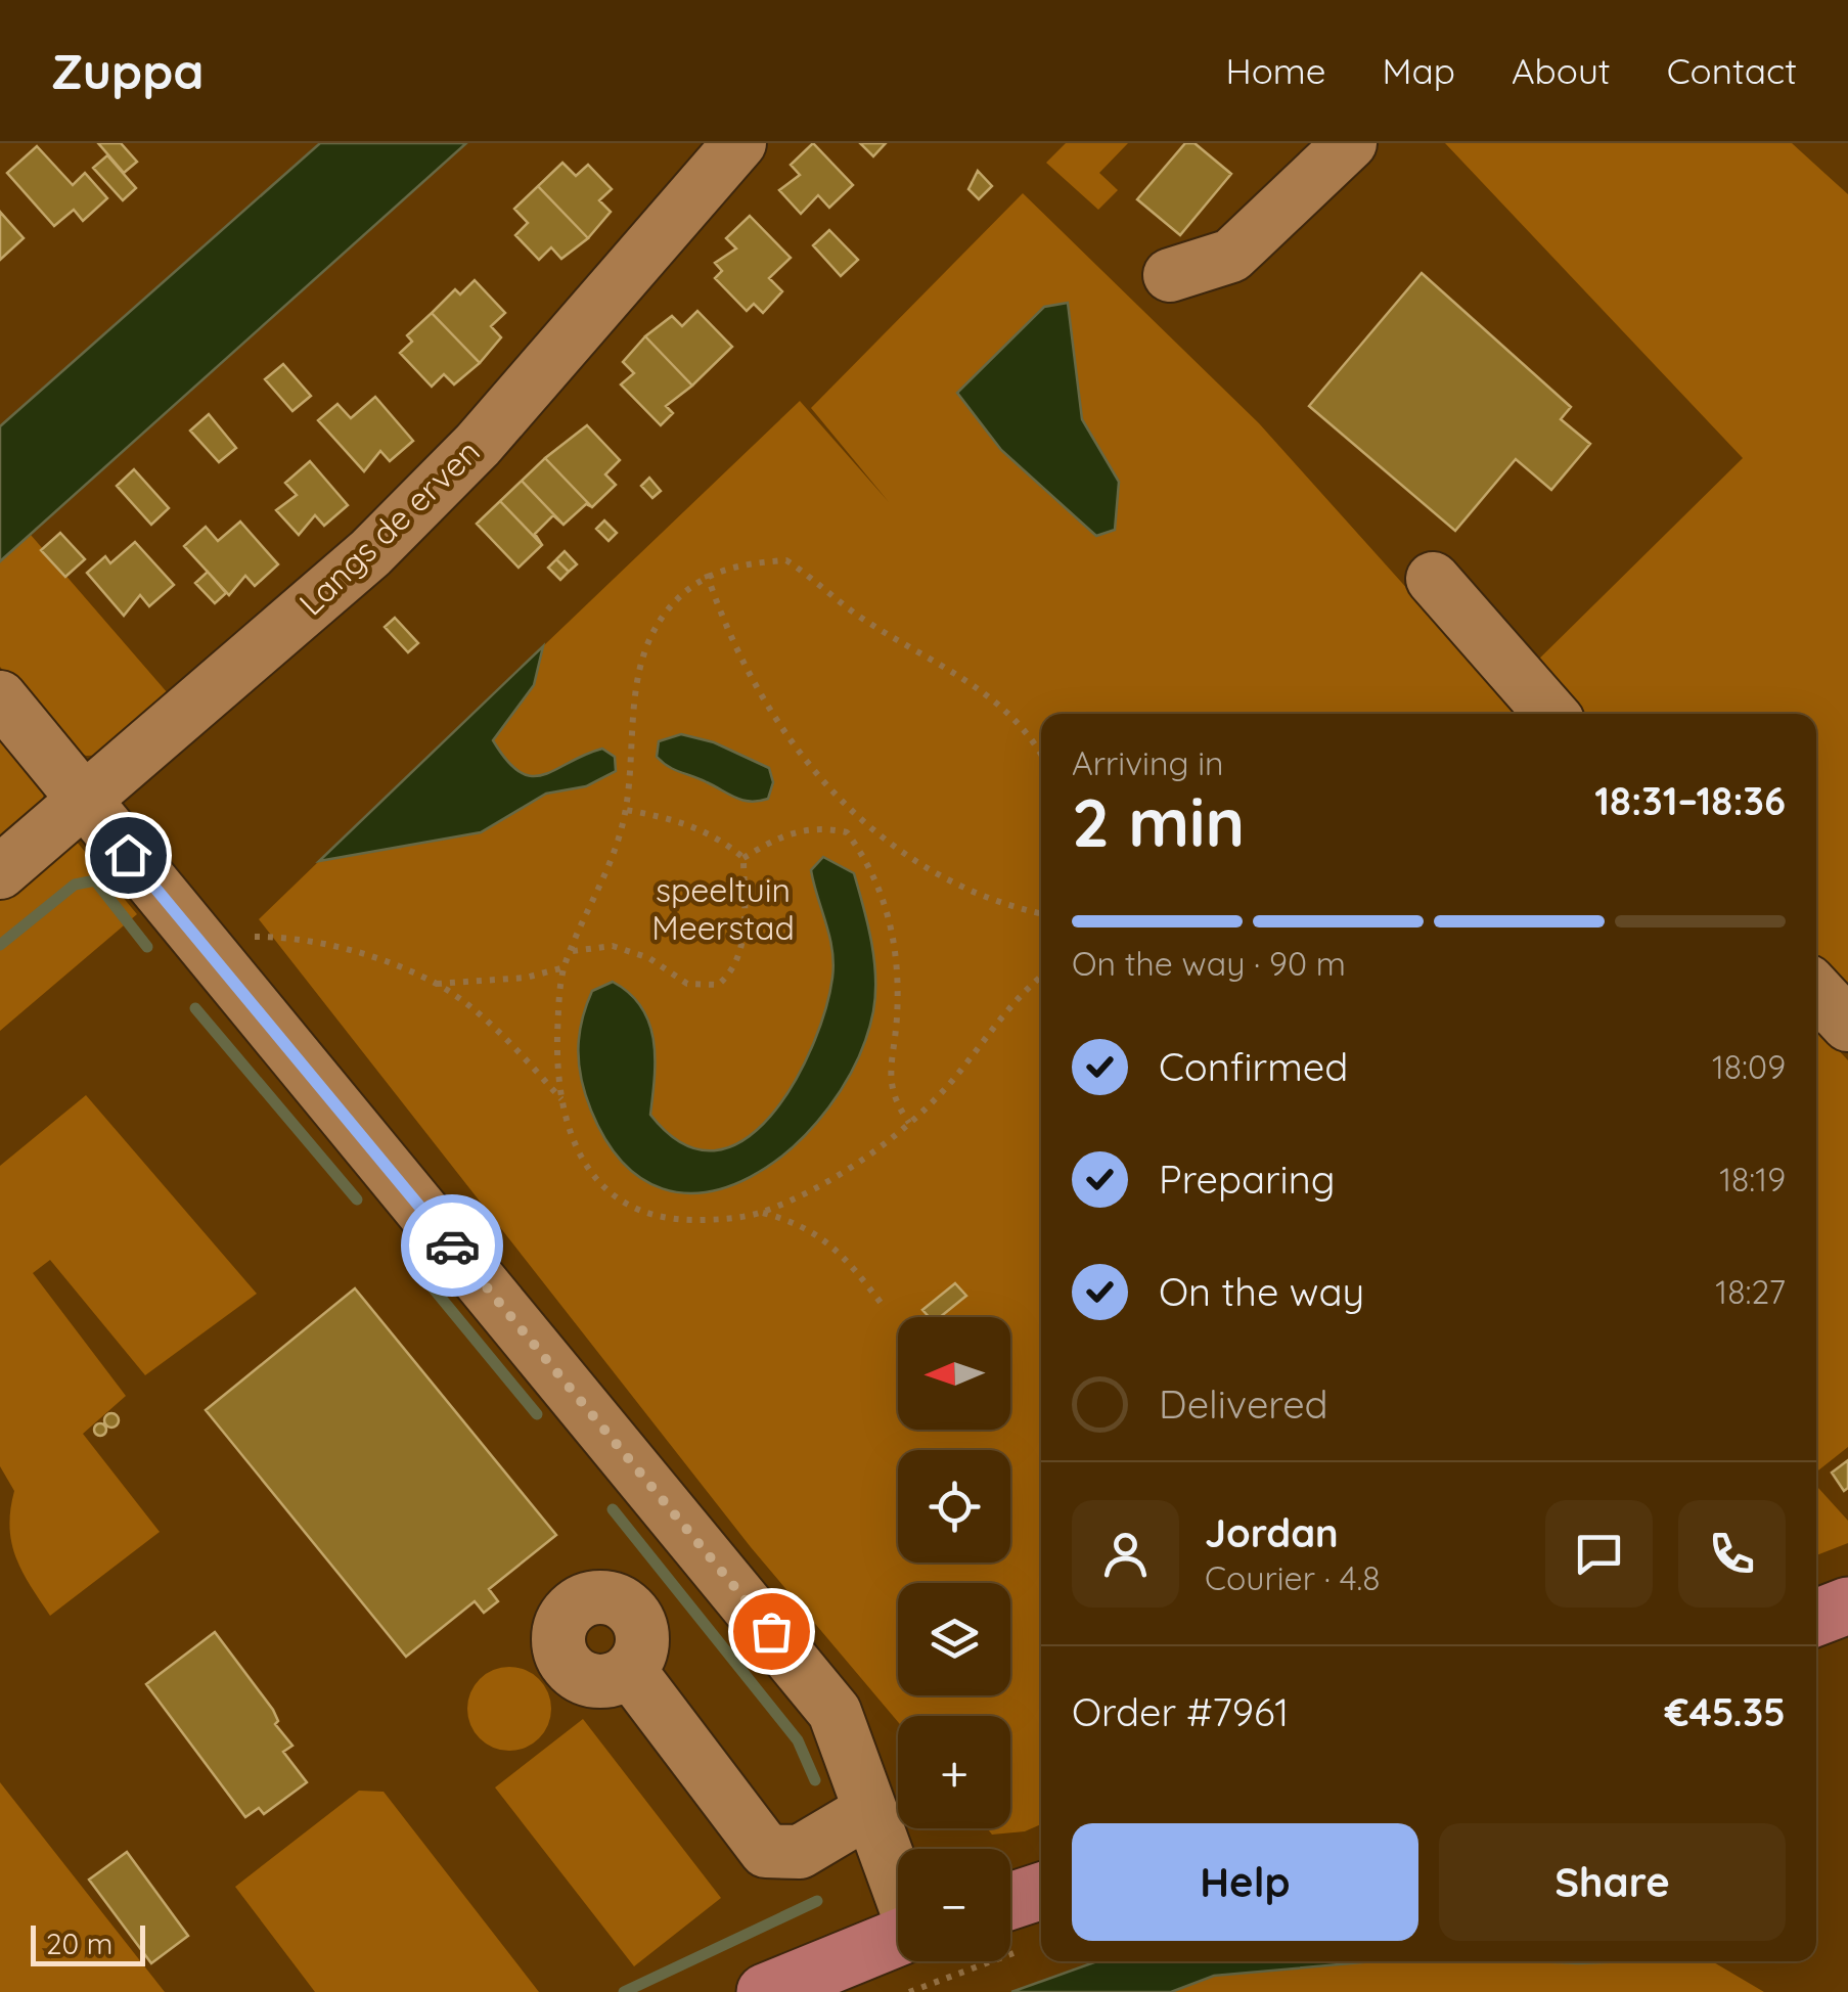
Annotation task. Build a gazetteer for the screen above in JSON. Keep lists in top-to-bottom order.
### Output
{
  "streets": {
    "street": ["Langs de erven"]
  },
  "parks": ["speeltuin Meerstad"],
  "scale_bar": "20 m",
  "north": "left",
  "page": {
    "header": "Zuppa",
    "nav": [
      "Home",
      "Map",
      "About",
      "Contact"
    ],
    "heading": ["2 min", "Arriving in", "18:31–18:36"],
    "panel": [
      "Jordan",
      "Courier · 4.8",
      "Order #7961",
      "€45.35"
    ],
    "bar": "On the way · 90 m",
    "list": [
      ["Confirmed", "18:09"],
      ["Preparing", "18:19"],
      ["On the way", "18:27"],
      "Delivered"
    ],
    "map_buttons": ["+", "−"],
    "buttons": ["Help", "Share"],
    "scale": "20 m"
  }
}
